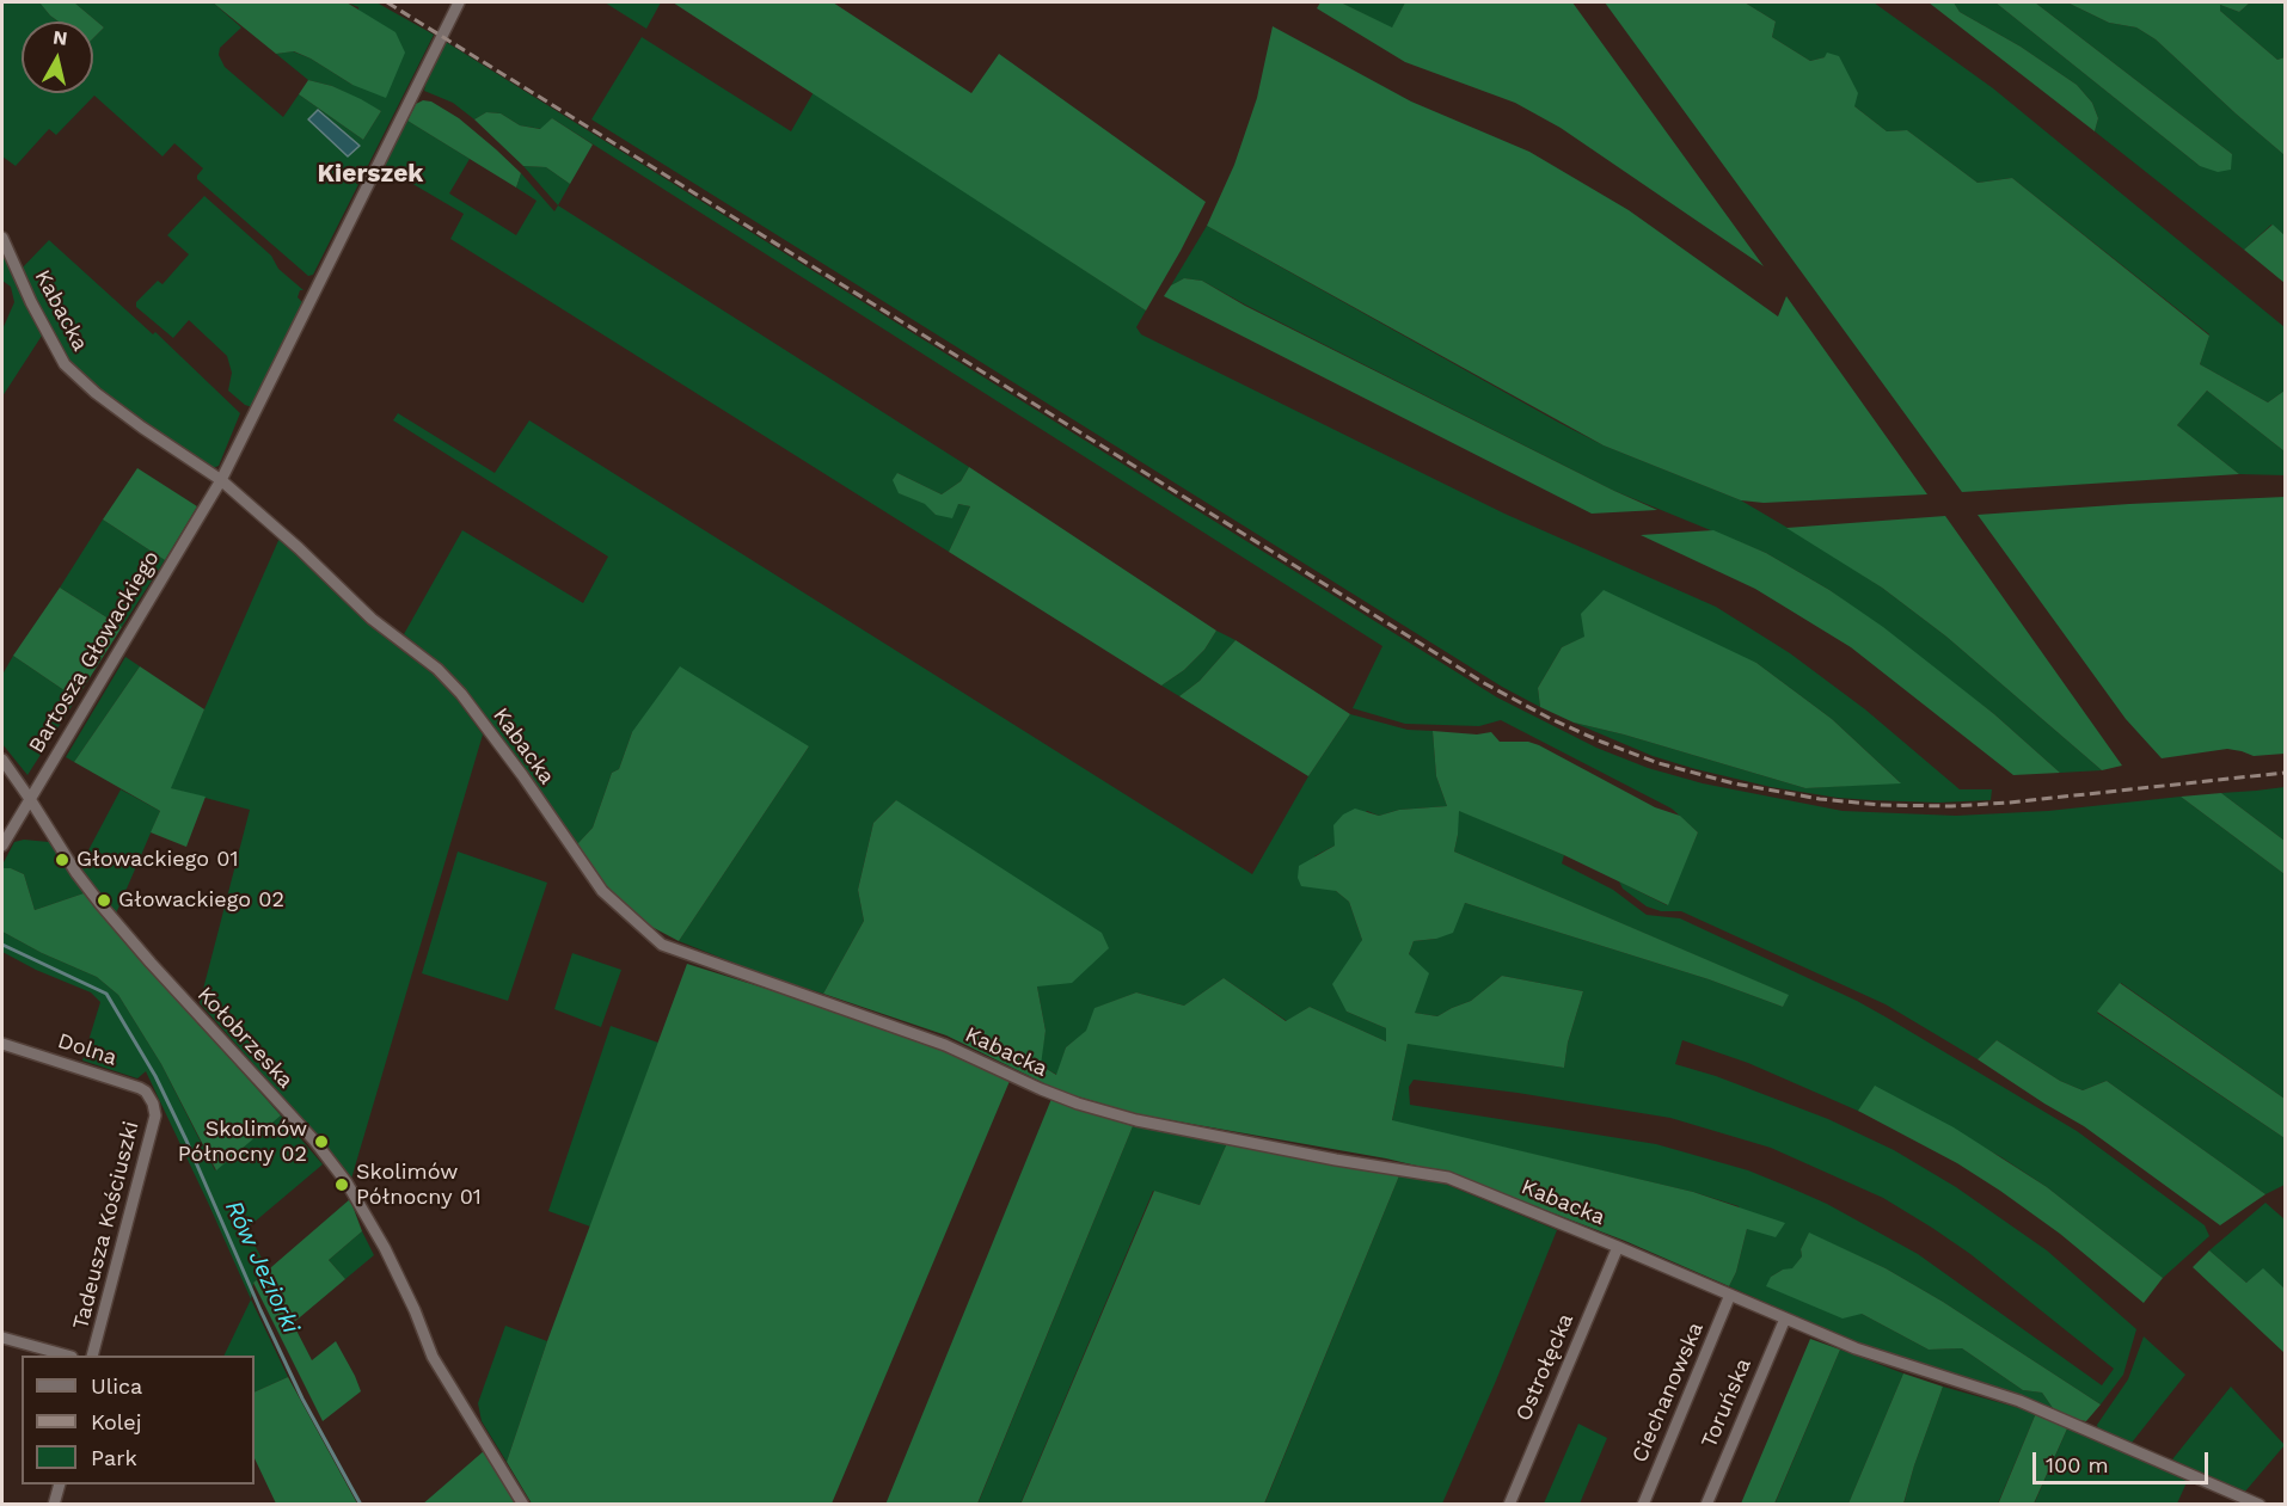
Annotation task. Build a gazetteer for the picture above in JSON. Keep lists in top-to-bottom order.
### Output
{
  "streets": {
    "street": [
      "Kabacka",
      "Bartosza Głowackiego",
      "Kołobrzeska",
      "Dolna",
      "Tadeusza Kościuszki",
      "Ostrołęcka",
      "Ciechanowska",
      "Toruńska"
    ]
  },
  "crossings": [
    ["Kabacka", "Bartosza Głowackiego"],
    ["Kabacka", "Ostrołęcka"],
    ["Kabacka", "Ciechanowska"],
    ["Kabacka", "Toruńska"],
    ["Bartosza Głowackiego", "Kołobrzeska"],
    ["Dolna", "Tadeusza Kościuszki"]
  ],
  "districts": ["Kierszek"],
  "water": ["Rów Jeziorki"],
  "places": [
    "Głowackiego 01",
    "Głowackiego 02",
    "Skolimów Północny 02",
    "Skolimów Północny 01"
  ],
  "legend": ["Ulica", "Kolej", "Park"],
  "scale_bar": "100 m",
  "north": "top"
}
